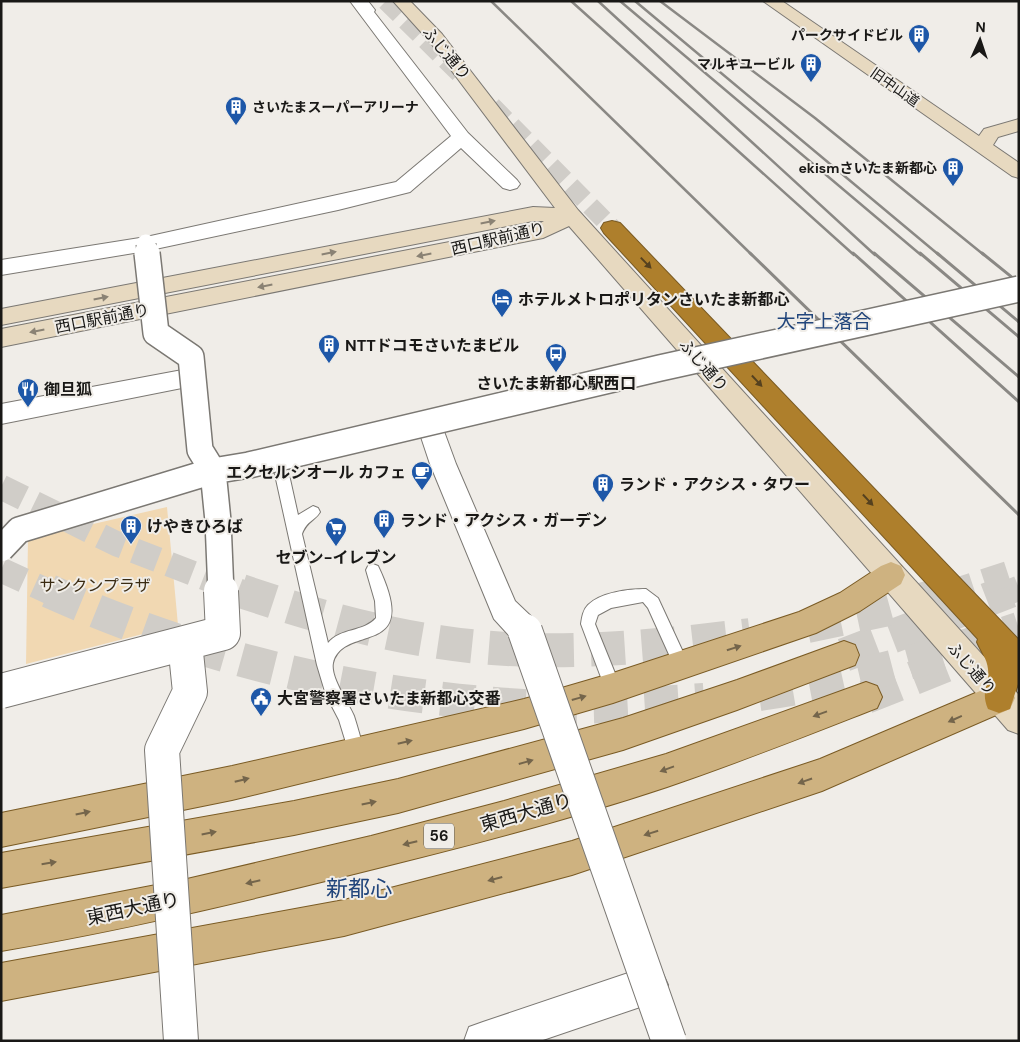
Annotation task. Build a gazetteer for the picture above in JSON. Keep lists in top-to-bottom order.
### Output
{
  "streets": {
    "main road": [
      "ふじ通り",
      "旧中山道",
      "西口駅前通り",
      "東西大通り",
      "56"
    ]
  },
  "crossings": [
    ["ふじ通り", "西口駅前通り"]
  ],
  "districts": ["大字上落合", "新都心"],
  "parks": ["サンクンプラザ"],
  "places": {
    "building": [
      "パークサイドビル",
      "マルキユービル",
      "さいたまスーパーアリーナ",
      "ekismさいたま新都心",
      "NTTドコモさいたまビル",
      "ランド・アクシス・タワー",
      "ランド・アクシス・ガーデン",
      "けやきひろば"
    ],
    "hotel": ["ホテルメトロポリタンさいたま新都心"],
    "bus stop": ["さいたま新都心駅西口"],
    "restaurant": ["御旦狐"],
    "cafe": ["エクセルシオール カフェ"],
    "supermarket": ["セブン-イレブン"],
    "public building": ["大宮警察署さいたま新都心交番"]
  },
  "north": "top"
}
